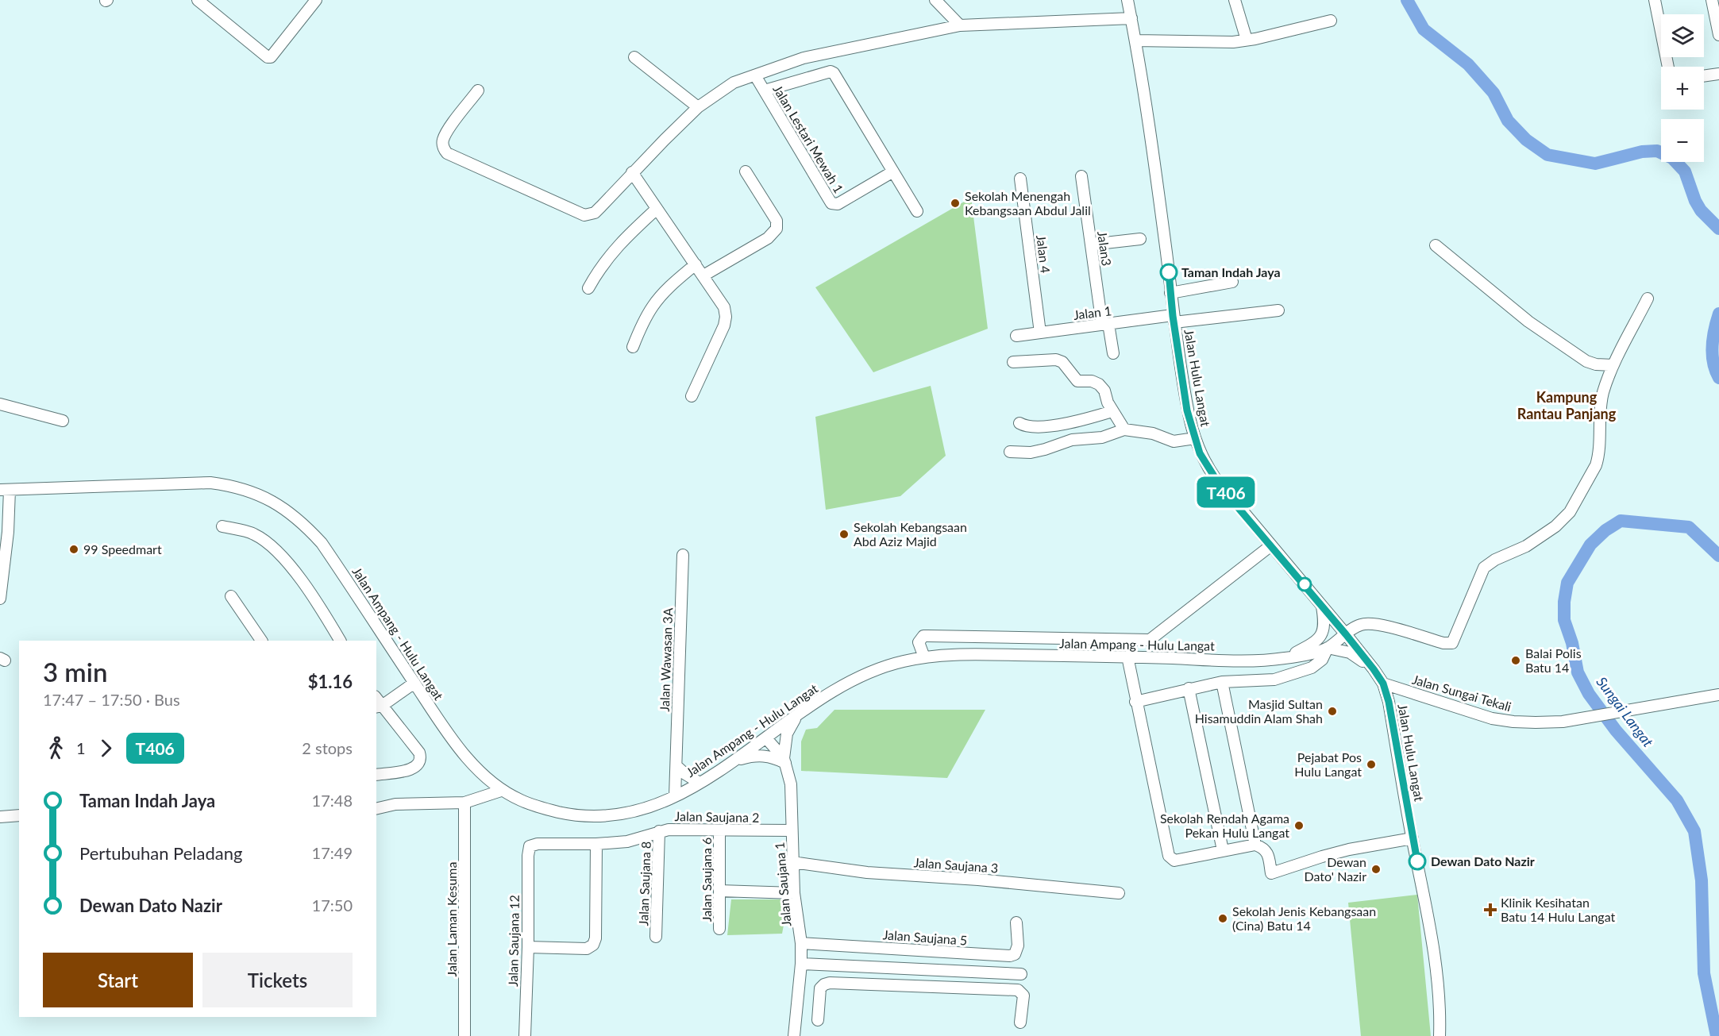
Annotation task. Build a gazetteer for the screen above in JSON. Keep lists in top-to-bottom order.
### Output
{
  "streets": {
    "street": [
      "Jalan Lestari Mewah 1",
      "Jalan3",
      "Jalan 4",
      "Jalan 1",
      "Jalan Hulu Langat",
      "Jalan Ampang - Hulu Langat",
      "Jalan Wawasan 3A",
      "Jalan Sungai Tekali",
      "Jalan Saujana 2",
      "Jalan Saujana 3",
      "Jalan Saujana 6",
      "Jalan Saujana 8",
      "Jalan Saujana 1",
      "Jalan Laman Kesuma",
      "Jalan Saujana 5",
      "Jalan Saujana 12"
    ]
  },
  "crossings": [
    ["Jalan3", "Jalan 1"],
    ["Jalan 4", "Jalan 1"],
    ["Jalan 1", "Jalan Hulu Langat"],
    ["Jalan Hulu Langat", "Jalan Ampang - Hulu Langat"],
    ["Jalan Hulu Langat", "Jalan Sungai Tekali"],
    ["Jalan Ampang - Hulu Langat", "Jalan Wawasan 3A"],
    ["Jalan Ampang - Hulu Langat", "Jalan Saujana 1"],
    ["Jalan Saujana 2", "Jalan Saujana 6"],
    ["Jalan Saujana 2", "Jalan Saujana 8"],
    ["Jalan Saujana 2", "Jalan Saujana 1"],
    ["Jalan Saujana 2", "Jalan Saujana 12"],
    ["Jalan Saujana 3", "Jalan Saujana 1"],
    ["Jalan Saujana 1", "Jalan Saujana 5"]
  ],
  "districts": ["Kampung Rantau Panjang"],
  "water": ["Sungai Langat"],
  "places": {
    "other": [
      "Sekolah Menengah Kebangsaan Abdul Jalil",
      "Taman Indah Jaya",
      "Sekolah Kebangsaan Abd Aziz Majid",
      "99 Speedmart",
      "Balai Polis Batu 14",
      "Masjid Sultan Hisamuddin Alam Shah",
      "Pejabat Pos Hulu Langat",
      "Sekolah Rendah Agama Pekan Hulu Langat",
      "Dewan Dato Nazir",
      "Dewan Dato' Nazir",
      "Sekolah Jenis Kebangsaan (Cina) Batu 14"
    ],
    "health": ["Klinik Kesihatan Batu 14 Hulu Langat"]
  },
  "lines": ["bus line T406"],
  "page": {
    "on_map": "T406",
    "map_buttons": ["+", "−"],
    "heading": ["3 min", "17:47 – 17:50 · Bus", "$1.16"],
    "legs": ["1", "T406", "2 stops"],
    "list": [
      {
        "name": "Taman Indah Jaya",
        "value": "17:48"
      },
      {
        "name": "Pertubuhan Peladang",
        "value": "17:49"
      },
      {
        "name": "Dewan Dato Nazir",
        "value": "17:50"
      }
    ],
    "buttons": ["Start", "Tickets"]
  }
}
